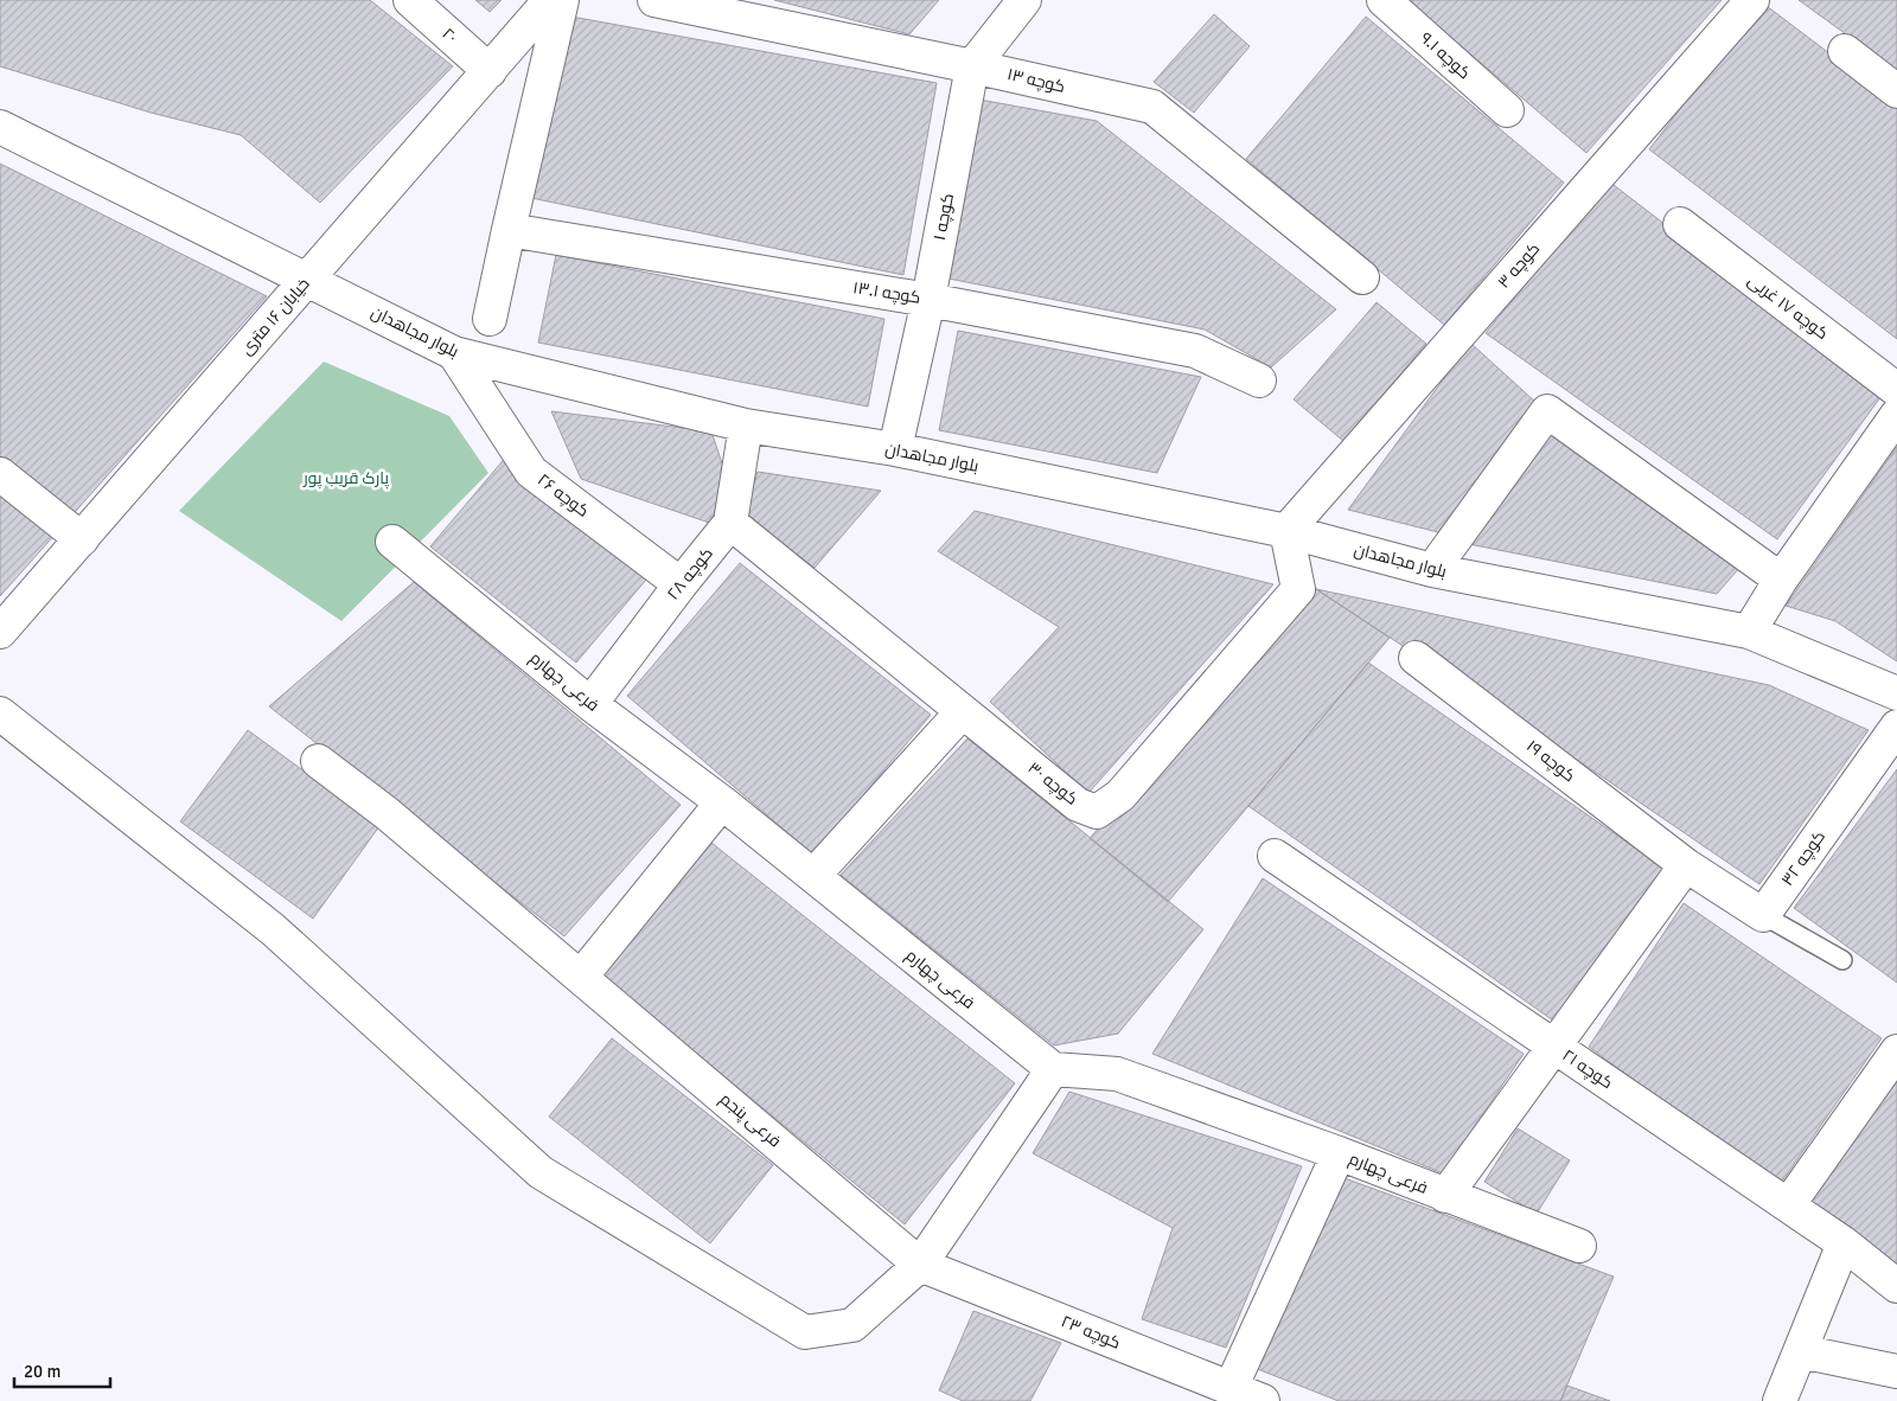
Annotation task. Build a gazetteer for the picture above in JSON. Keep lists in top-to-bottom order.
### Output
{
  "streets": {
    "street": [
      "۲۰",
      "کوچه ۹.۱",
      "کوچه ۱۳",
      "کوچه ۱",
      "کوچه ۳",
      "کوچه ۱۳.۱",
      "کوچه ۱۷ غربی",
      "خیابان ۱۶ متری",
      "بلوار مجاهدان",
      "کوچه ۲۶",
      "کوچه ۲۸",
      "فرعی چهارم",
      "کوچه ۱۹",
      "کوچه ۳۰",
      "کوچه ۳۲",
      "کوچه ۲۱",
      "فرعی پنجم",
      "کوچه ۲۳"
    ]
  },
  "crossings": [
    ["۲۰", "خیابان ۱۶ متری"],
    ["کوچه ۱۳", "کوچه ۱"],
    ["کوچه ۱", "کوچه ۱۳.۱"],
    ["کوچه ۱", "بلوار مجاهدان"],
    ["کوچه ۳", "بلوار مجاهدان"],
    ["کوچه ۳", "کوچه ۳۰"],
    ["خیابان ۱۶ متری", "بلوار مجاهدان"],
    ["بلوار مجاهدان", "کوچه ۲۶"],
    ["بلوار مجاهدان", "کوچه ۲۸"],
    ["بلوار مجاهدان", "کوچه ۳۰"],
    ["کوچه ۲۶", "کوچه ۲۸"],
    ["کوچه ۲۸", "فرعی چهارم"],
    ["کوچه ۲۸", "کوچه ۳۰"],
    ["فرعی پنجم", "کوچه ۲۳"]
  ],
  "parks": ["پارک قریب پور"],
  "scale_bar": "20 m"
}
